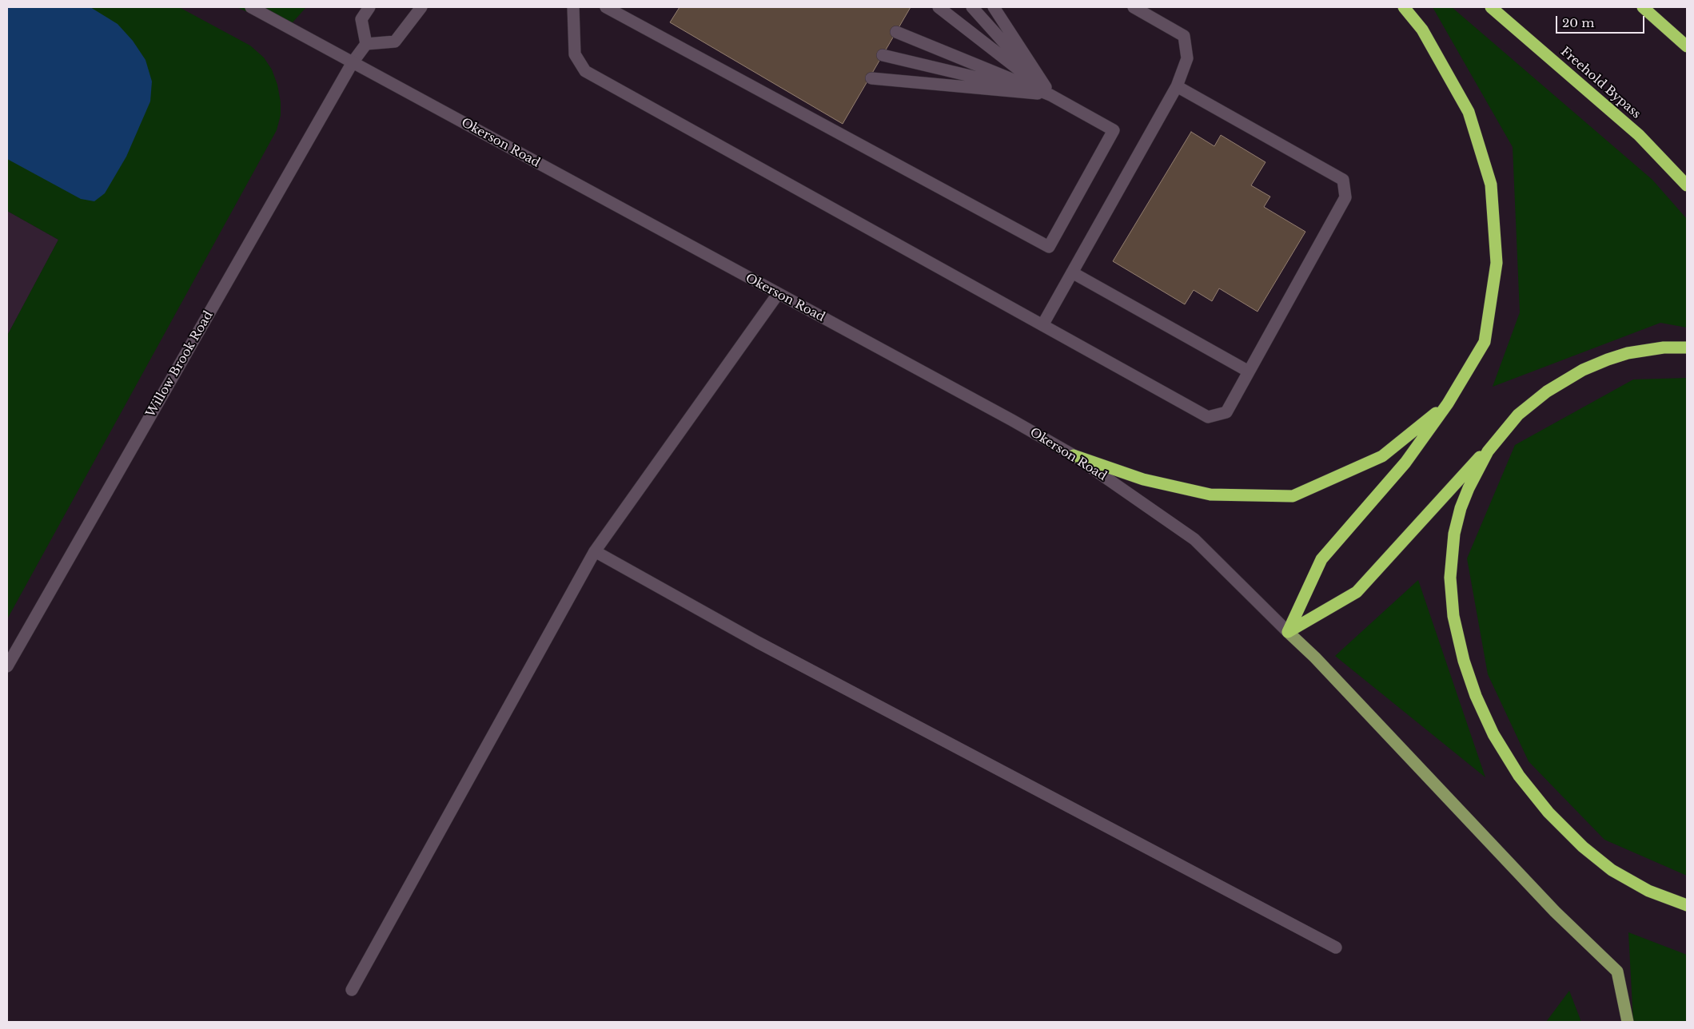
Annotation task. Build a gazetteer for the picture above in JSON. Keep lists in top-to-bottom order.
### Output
{
  "streets": {
    "highway": ["Freehold Bypass"],
    "street": ["Okerson Road", "Willow Brook Road"]
  },
  "crossings": [
    ["Okerson Road", "Willow Brook Road"]
  ],
  "scale_bar": "20 m"
}
